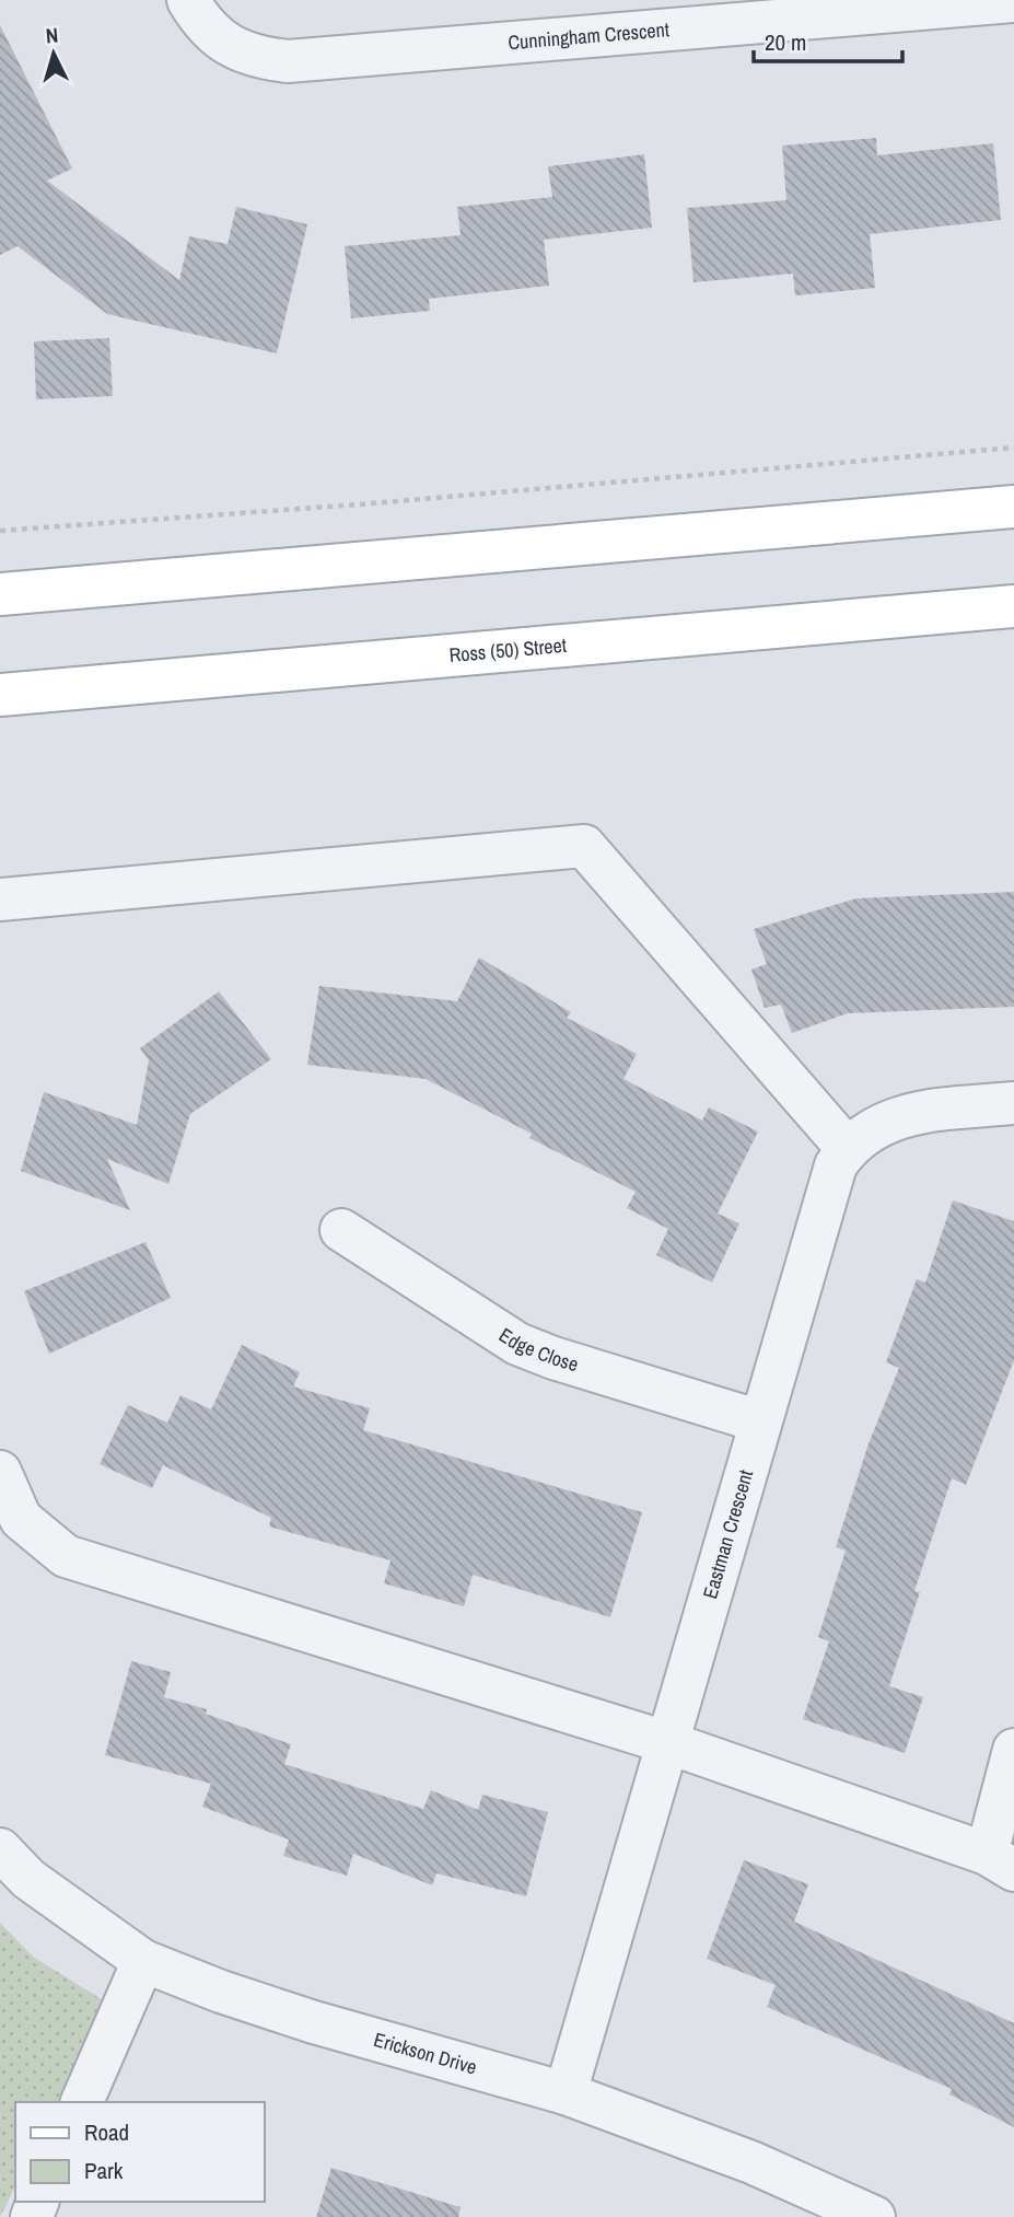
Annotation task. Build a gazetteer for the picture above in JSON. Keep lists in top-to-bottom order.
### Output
{
  "streets": {
    "main road": ["Ross (50) Street"],
    "street": [
      "Cunningham Crescent",
      "Edge Close",
      "Eastman Crescent",
      "Erickson Drive"
    ]
  },
  "crossings": [
    ["Edge Close", "Eastman Crescent"],
    ["Eastman Crescent", "Erickson Drive"]
  ],
  "legend": ["Road", "Park"],
  "scale_bar": "20 m",
  "north": "top"
}
